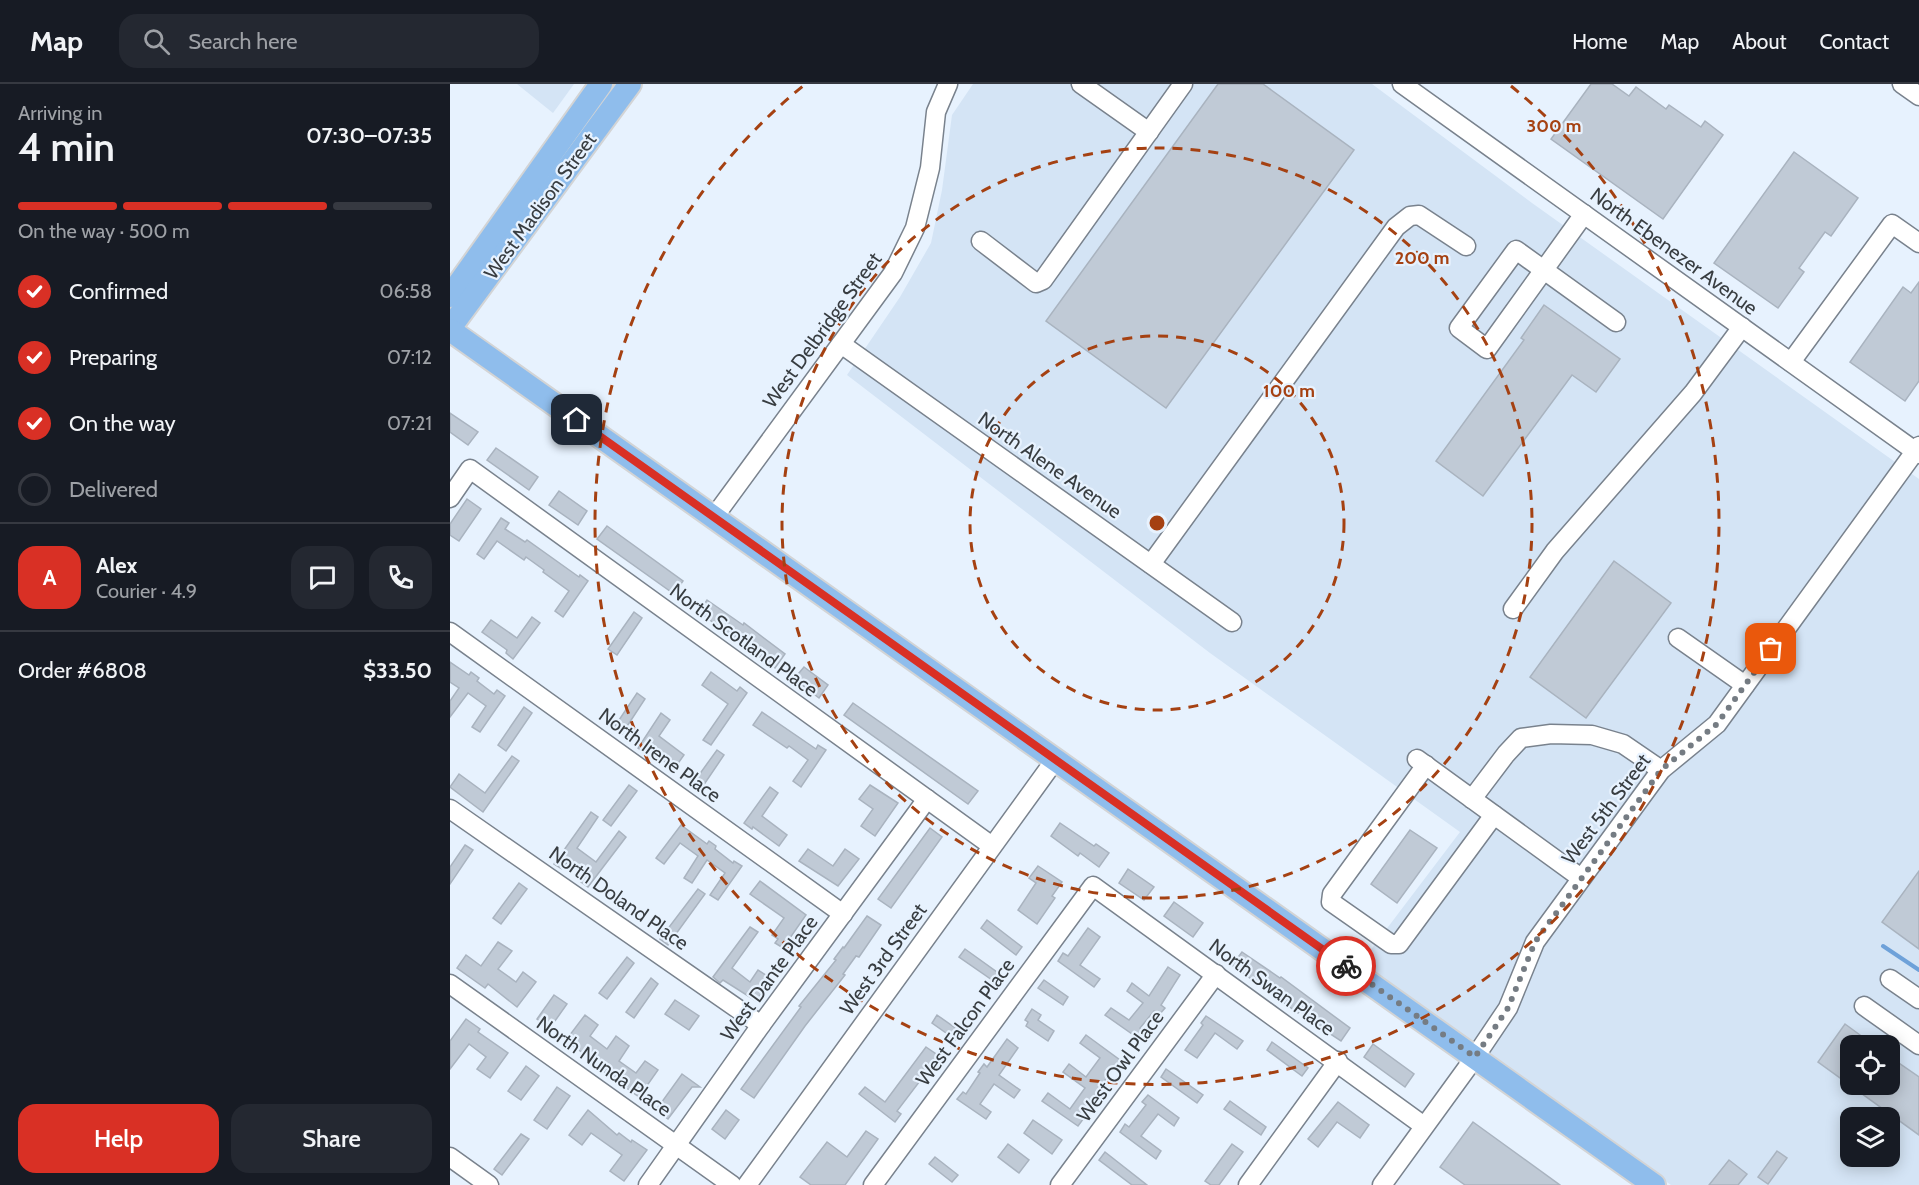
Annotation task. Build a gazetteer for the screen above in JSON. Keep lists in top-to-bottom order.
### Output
{
  "streets": {
    "main road": ["West Madison Street"],
    "street": [
      "North Ebenezer Avenue",
      "West Delbridge Street",
      "North Alene Avenue",
      "North Scotland Place",
      "North Irene Place",
      "West 5th Street",
      "North Doland Place",
      "West 3rd Street",
      "West Dante Place",
      "North Swan Place",
      "West Falcon Place",
      "North Nunda Place",
      "West Owl Place"
    ]
  },
  "crossings": [
    ["North Ebenezer Avenue", "West 5th Street"],
    ["West Delbridge Street", "North Alene Avenue"],
    ["North Scotland Place", "West 3rd Street"],
    ["North Scotland Place", "West Dante Place"],
    ["North Irene Place", "West Dante Place"],
    ["West 5th Street", "North Swan Place"],
    ["North Doland Place", "West Dante Place"],
    ["West Dante Place", "North Nunda Place"],
    ["North Swan Place", "West Falcon Place"],
    ["North Swan Place", "West Owl Place"]
  ],
  "page": {
    "header": "Map",
    "search": "Search here",
    "nav": [
      "Home",
      "Map",
      "About",
      "Contact"
    ],
    "heading": ["4 min", "Arriving in", "07:30–07:35"],
    "panel": [
      "Alex",
      "Courier · 4.9",
      "Order #6808",
      "$33.50"
    ],
    "bar": "On the way · 500 m",
    "list": [
      ["Confirmed", "06:58"],
      ["Preparing", "07:12"],
      ["On the way", "07:21"],
      "Delivered"
    ],
    "round": "A",
    "buttons": ["Help", "Share"]
  },
  "rings": ["300 m", "200 m", "100 m"]
}
